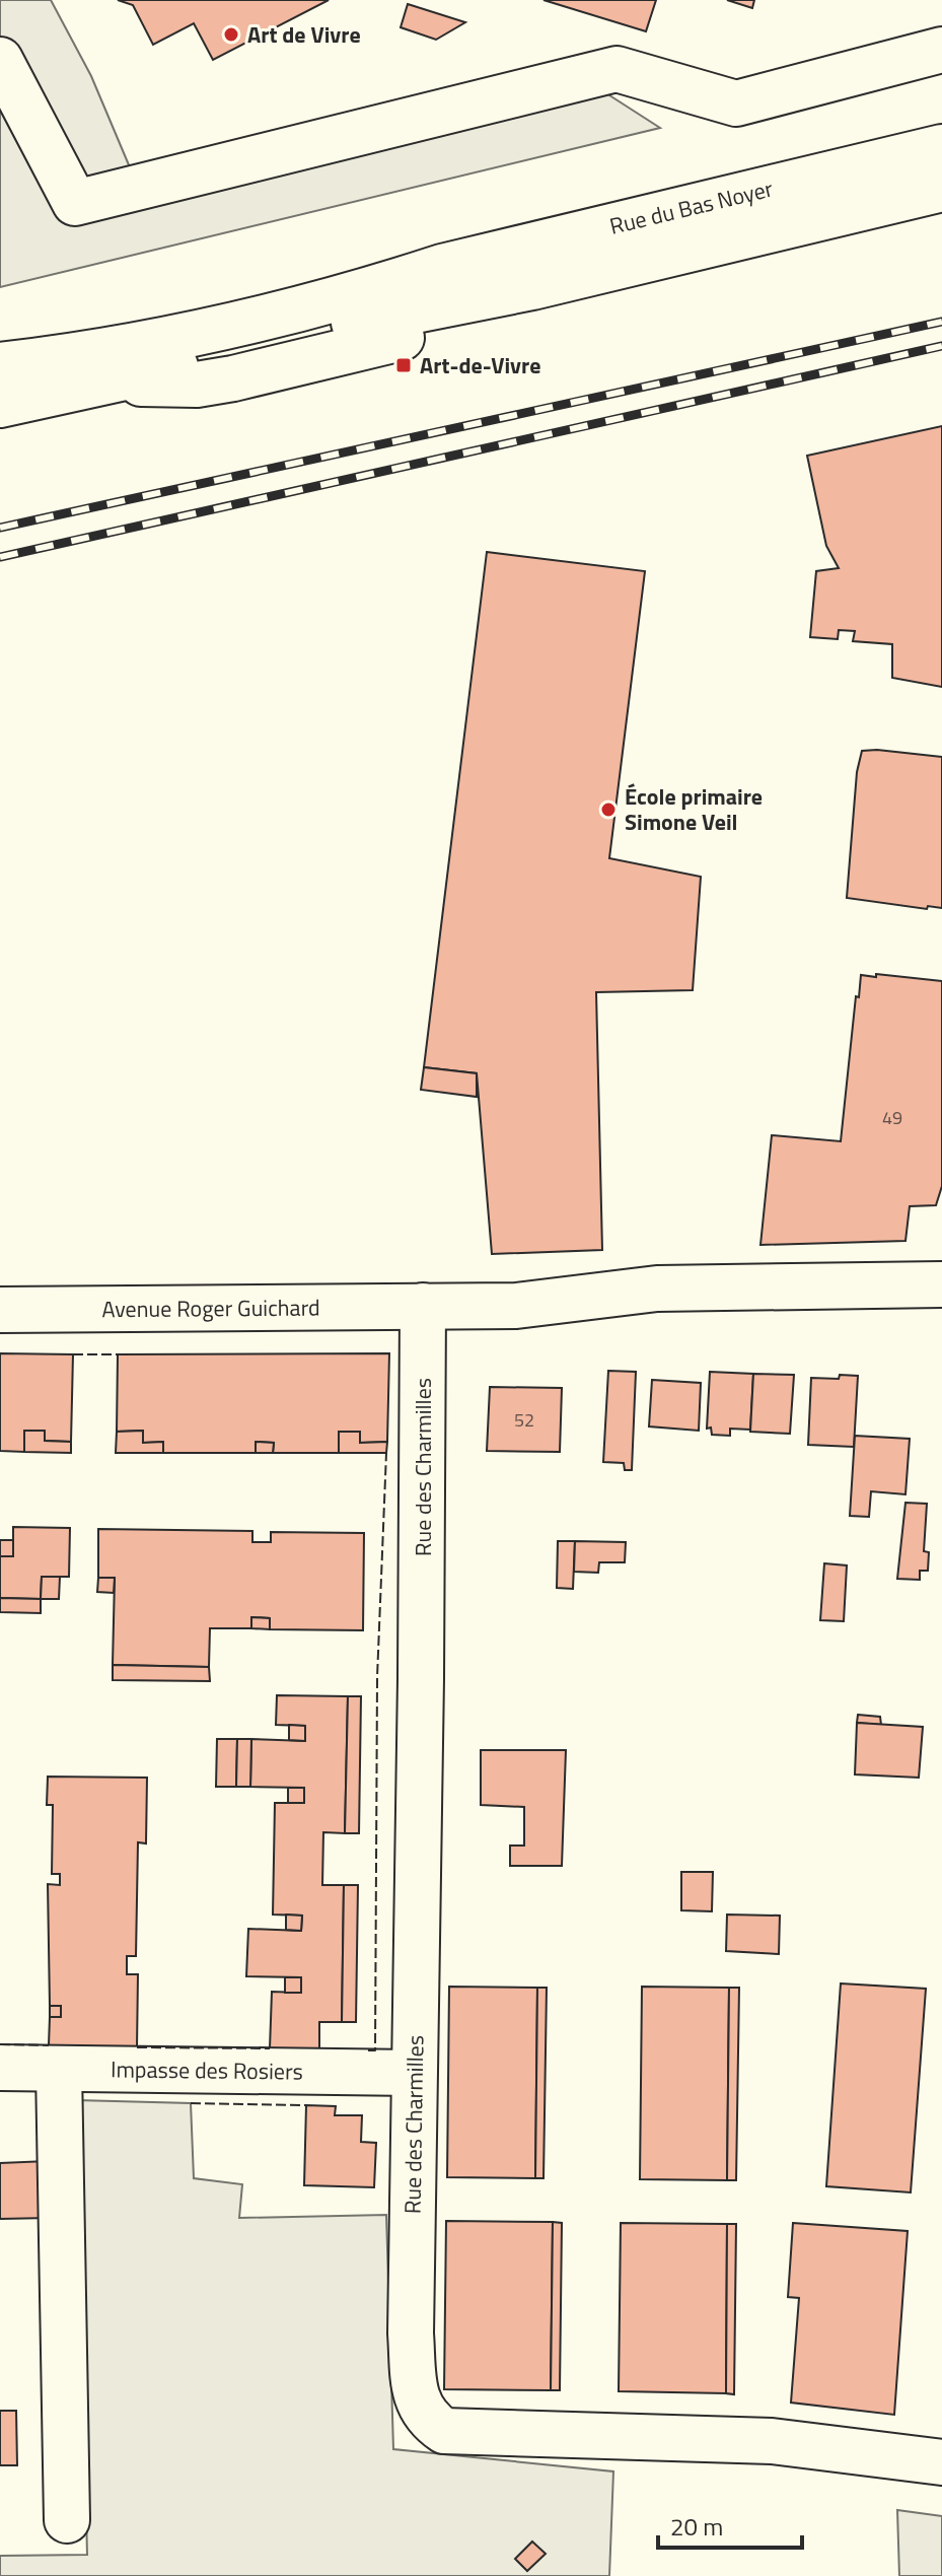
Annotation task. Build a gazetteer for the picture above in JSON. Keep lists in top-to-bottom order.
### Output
{
  "streets": {
    "street": [
      "Rue du Bas Noyer",
      "Avenue Roger Guichard",
      "Rue des Charmilles",
      "Impasse des Rosiers"
    ]
  },
  "crossings": [
    ["Avenue Roger Guichard", "Rue des Charmilles"],
    ["Rue des Charmilles", "Impasse des Rosiers"]
  ],
  "places": {
    "other": ["Art de Vivre", "École primaire Simone Veil"],
    "transit": ["Art-de-Vivre"]
  },
  "house_numbers": ["49", "52"],
  "scale_bar": "20 m"
}
